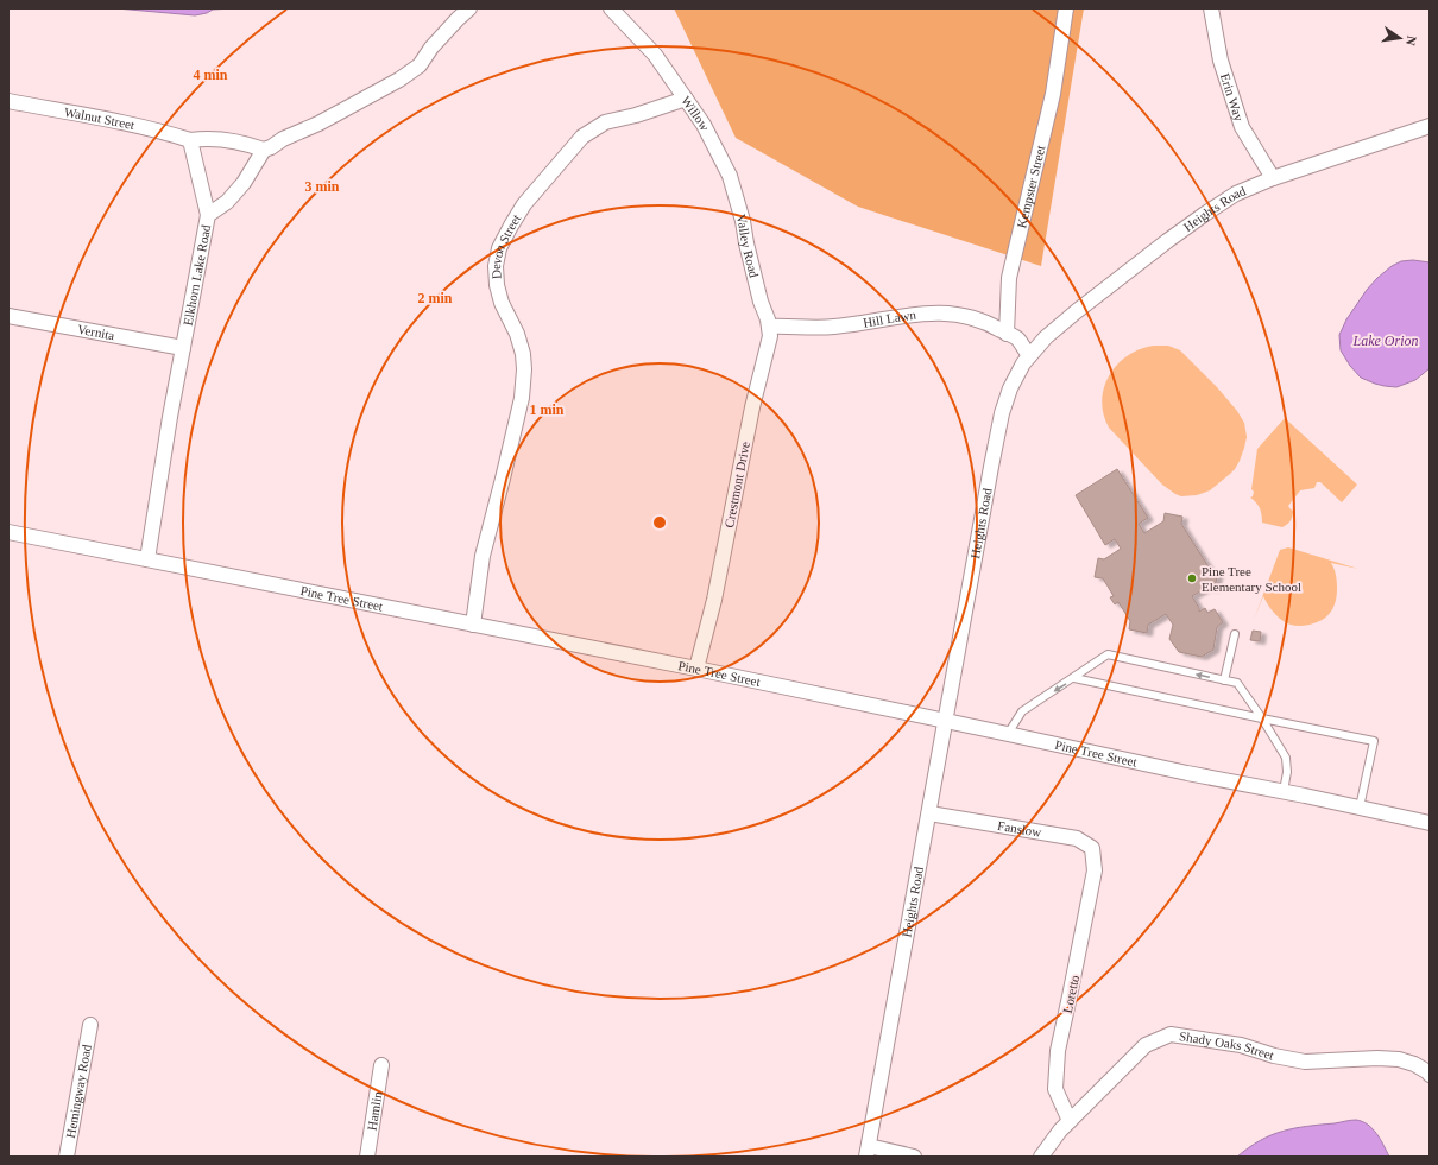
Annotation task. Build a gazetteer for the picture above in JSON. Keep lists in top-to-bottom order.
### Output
{
  "streets": {
    "street": [
      "Erin Way",
      "Willow",
      "Walnut Street",
      "Kempster Street",
      "Heights Road",
      "Valley Road",
      "Devon Street",
      "Elkhorn Lake Road",
      "Hill Lawn",
      "Vernita",
      "Crestmont Drive",
      "Pine Tree Street",
      "Fanslow",
      "Loretto",
      "Shady Oaks Street",
      "Hemingway Road",
      "Hamlin"
    ]
  },
  "crossings": [
    ["Erin Way", "Heights Road"],
    ["Willow", "Valley Road"],
    ["Willow", "Devon Street"],
    ["Walnut Street", "Elkhorn Lake Road"],
    ["Kempster Street", "Hill Lawn"],
    ["Heights Road", "Pine Tree Street"],
    ["Heights Road", "Fanslow"],
    ["Valley Road", "Crestmont Drive"],
    ["Devon Street", "Pine Tree Street"],
    ["Elkhorn Lake Road", "Vernita"],
    ["Elkhorn Lake Road", "Pine Tree Street"],
    ["Hill Lawn", "Crestmont Drive"],
    ["Crestmont Drive", "Pine Tree Street"],
    ["Fanslow", "Loretto"],
    ["Loretto", "Shady Oaks Street"]
  ],
  "water": ["Lake Orion"],
  "places": ["Pine Tree Elementary School"],
  "north": "right",
  "rings": [
    "4 min",
    "3 min",
    "2 min",
    "1 min"
  ]
}
